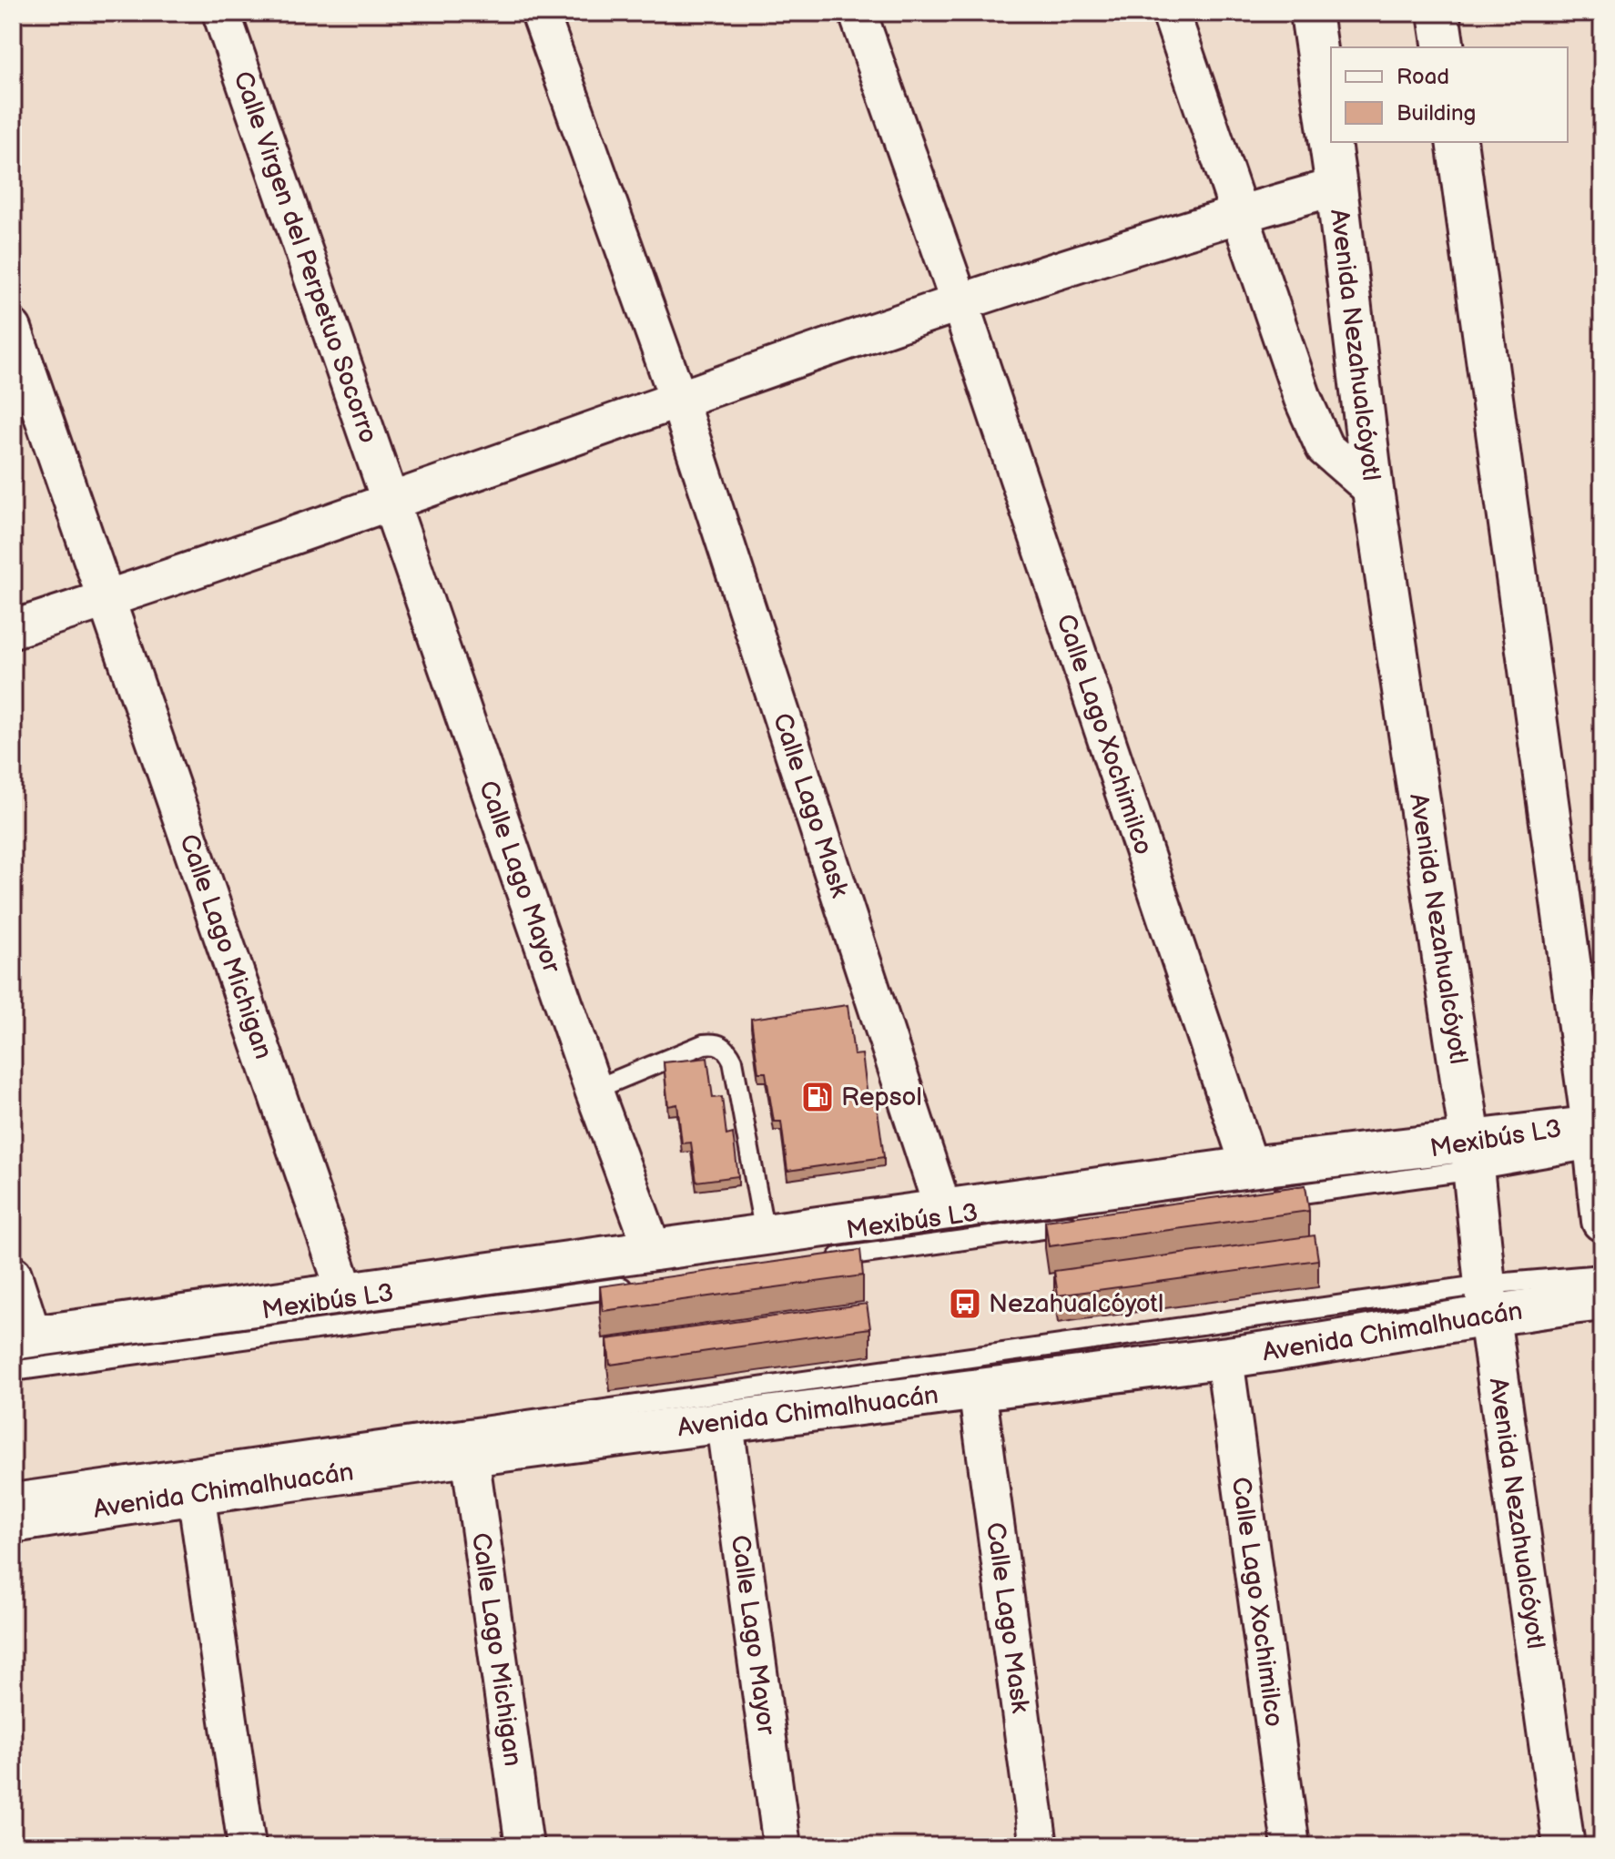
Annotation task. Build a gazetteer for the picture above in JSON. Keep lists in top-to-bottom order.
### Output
{
  "streets": {
    "main road": ["Avenida Nezahualcóyotl", "Avenida Chimalhuacán"],
    "street": [
      "Calle Virgen del Perpetuo Socorro",
      "Calle Lago Xochimilco",
      "Calle Lago Mask",
      "Calle Lago Mayor",
      "Calle Lago Michigan"
    ],
    "lane": ["Mexibús L3"]
  },
  "crossings": [
    ["Calle Virgen del Perpetuo Socorro", "Calle Lago Mayor"],
    ["Avenida Nezahualcóyotl", "Avenida Chimalhuacán"],
    ["Calle Lago Xochimilco", "Avenida Chimalhuacán"],
    ["Calle Lago Mask", "Avenida Chimalhuacán"],
    ["Calle Lago Mayor", "Mexibús L3"],
    ["Calle Lago Mayor", "Avenida Chimalhuacán"],
    ["Calle Lago Michigan", "Avenida Chimalhuacán"]
  ],
  "places": {
    "fuel station": ["Repsol"],
    "bus stop": ["Nezahualcóyotl"]
  },
  "legend": ["Road", "Building"]
}
